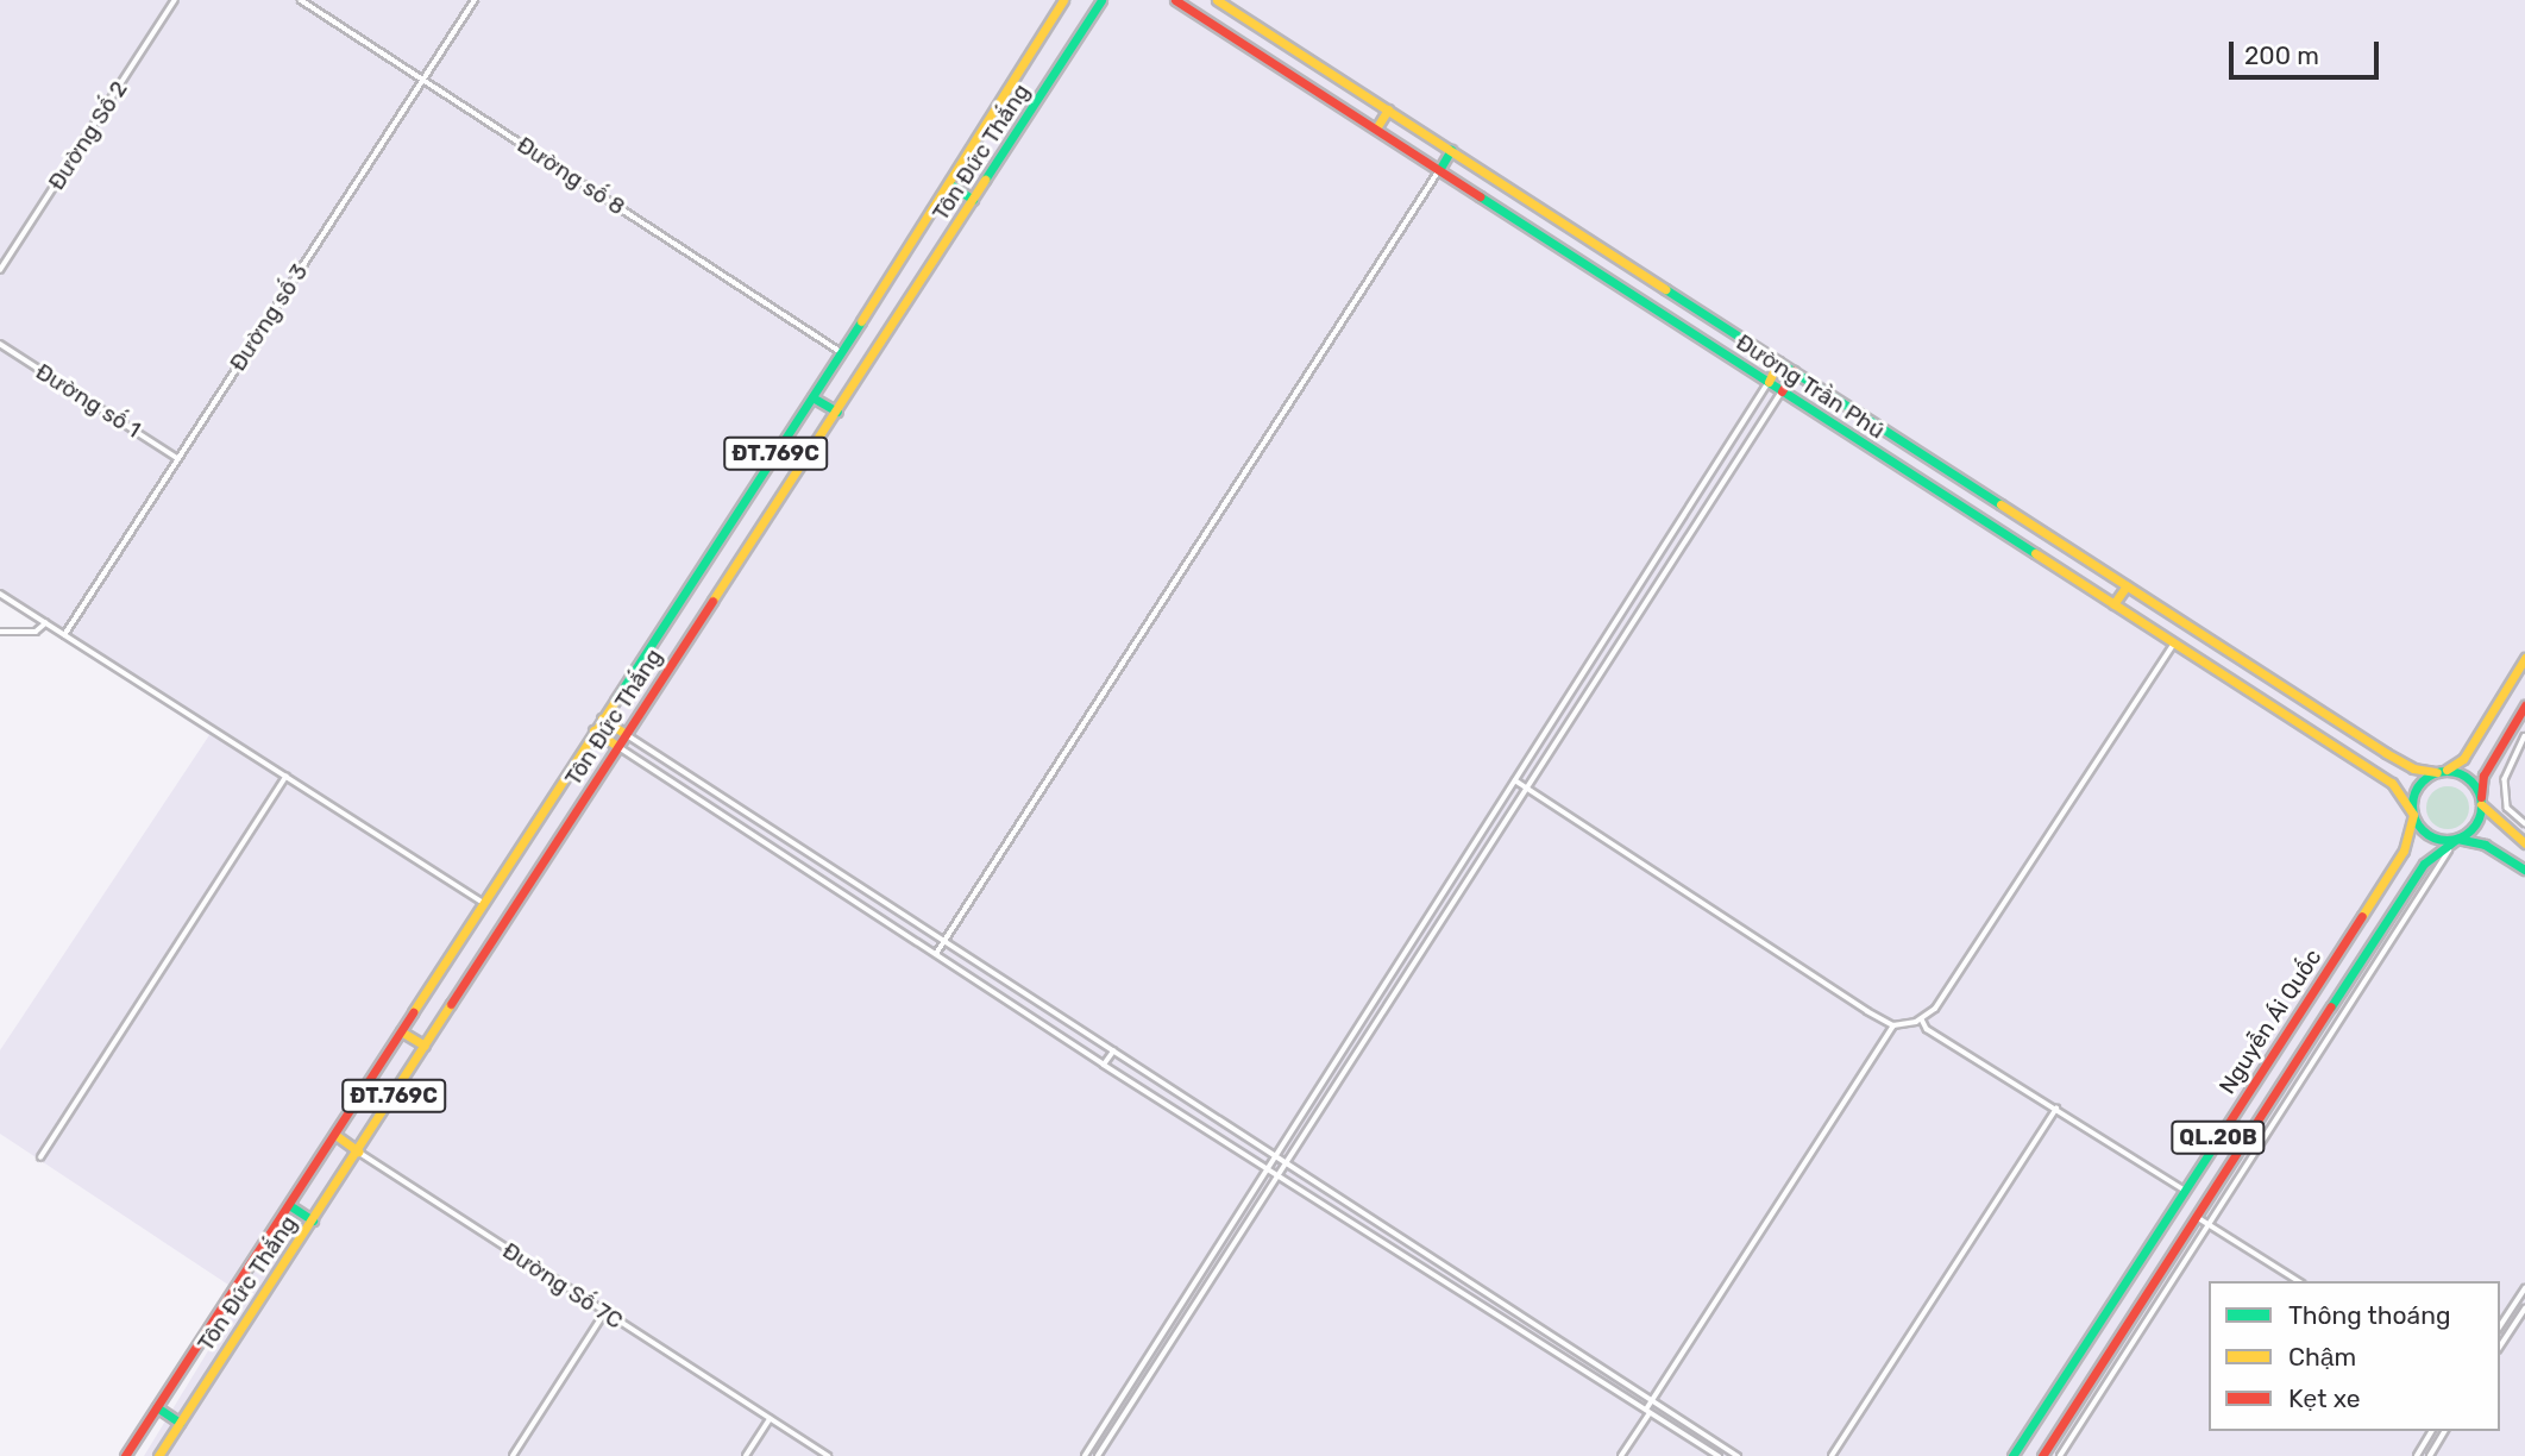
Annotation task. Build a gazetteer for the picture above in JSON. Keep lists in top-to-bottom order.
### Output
{
  "streets": {
    "main road": [
      "Tôn Đức Thắng",
      "Đường Trần Phú",
      "ĐT.769C",
      "Nguyễn Ái Quốc",
      "QL.20B"
    ],
    "street": [
      "Đường Số 2",
      "Đường số 8",
      "Đường số 3",
      "Đường số 1",
      "Đường Số 7C"
    ]
  },
  "crossings": [
    ["Tôn Đức Thắng", "Đường số 8"],
    ["Tôn Đức Thắng", "Đường Số 7C"],
    ["Đường số 8", "Đường số 3"],
    ["Đường số 3", "Đường số 1"],
    ["Đường Trần Phú", "Nguyễn Ái Quốc"]
  ],
  "legend": ["Thông thoáng", "Chậm", "Kẹt xe"],
  "scale_bar": "200 m"
}
